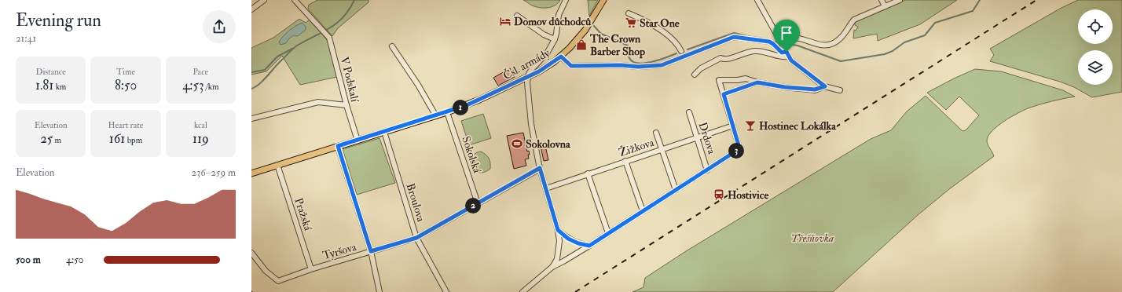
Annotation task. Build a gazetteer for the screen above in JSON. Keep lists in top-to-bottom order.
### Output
{
  "streets": {
    "main road": ["Čsl. armády"],
    "street": [
      "V Podskalí",
      "Drdova",
      "Žižkova",
      "Sokolská",
      "Broulova",
      "Pražská",
      "Tyršova"
    ]
  },
  "crossings": [
    ["Čsl. armády", "V Podskalí"],
    ["Čsl. armády", "Sokolská"],
    ["Čsl. armády", "Broulova"],
    ["Čsl. armády", "Pražská"],
    ["Drdova", "Žižkova"],
    ["Sokolská", "Tyršova"],
    ["Broulova", "Tyršova"],
    ["Pražská", "Tyršova"]
  ],
  "parks": ["Třešňovka"],
  "places": {
    "hotel": ["Domov důchodců"],
    "supermarket": ["Star One"],
    "shop": ["The Crown Barber Shop"],
    "bar": ["Hostinec Lokálka"],
    "sports": ["Sokolovna"],
    "station": ["Hostivice"]
  },
  "page": {
    "heading": ["Evening run", "21:41"],
    "stats": [
      ["Distance", "1.81 km"],
      ["Time", "8:50"],
      ["Pace", "4:53 /km"],
      ["Elevation", "25 m"],
      ["Heart rate", "161 bpm"],
      ["kcal", "119"]
    ],
    "pins": ["1", "3", "2"],
    "chart": ["Elevation", "236–259 m"],
    "list": [
      {
        "name": "500 m",
        "note": "4:50"
      }
    ]
  }
}
